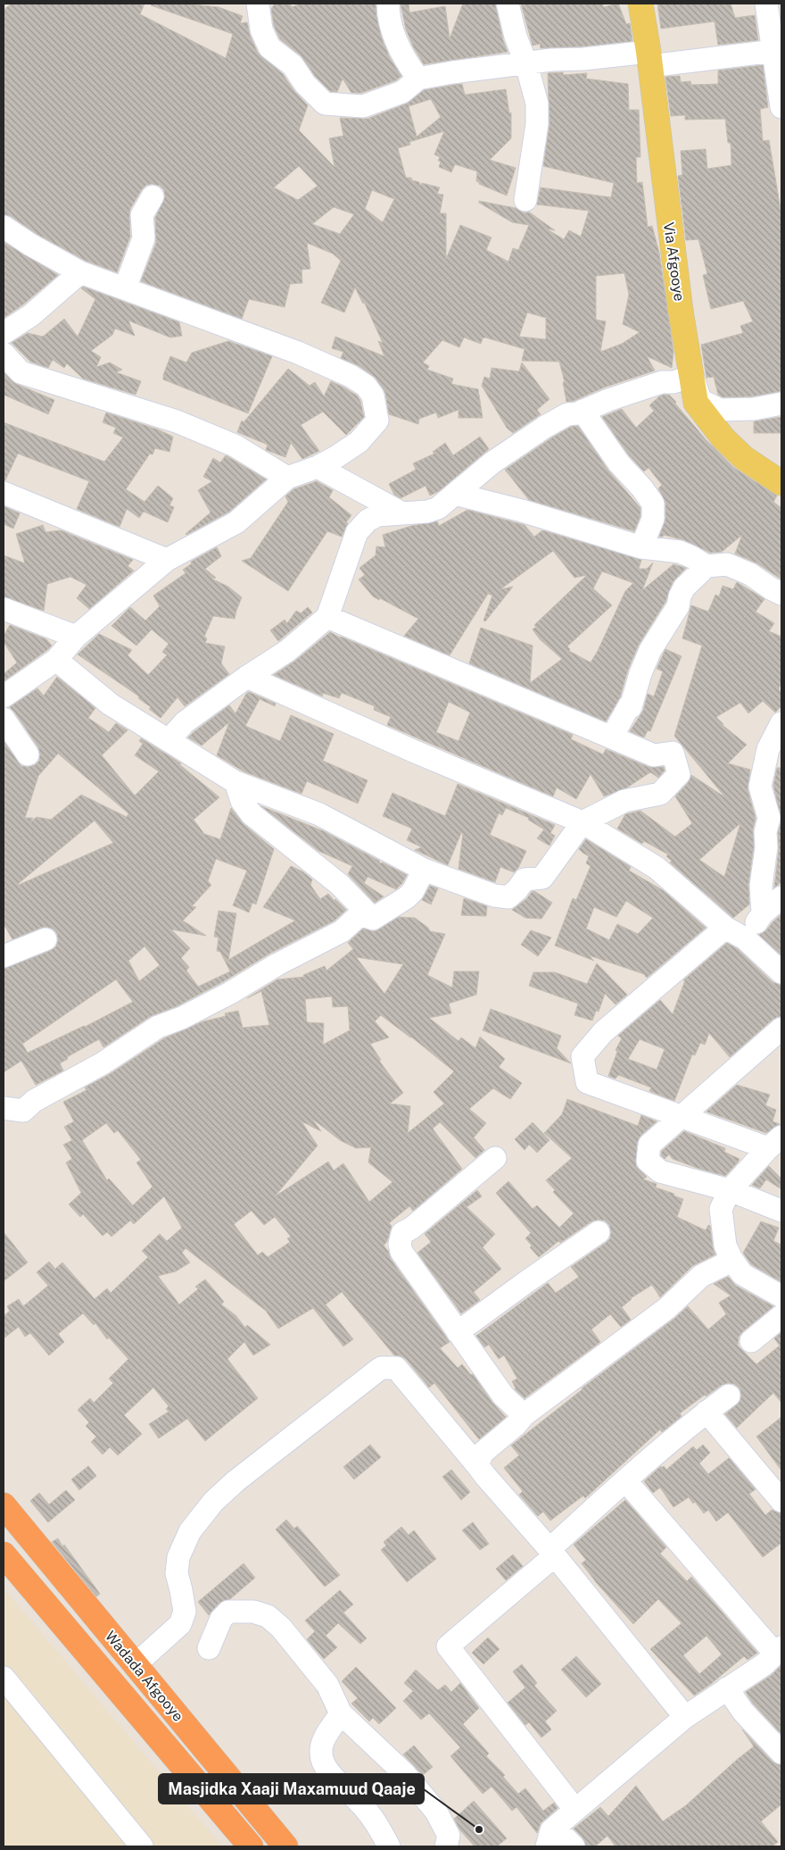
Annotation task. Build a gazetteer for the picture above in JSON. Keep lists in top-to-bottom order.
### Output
{
  "streets": {
    "highway": ["Wadada Afgooye"],
    "main road": ["Via Afgooye"]
  },
  "places": ["Masjidka Xaaji Maxamuud Qaaje"]
}
